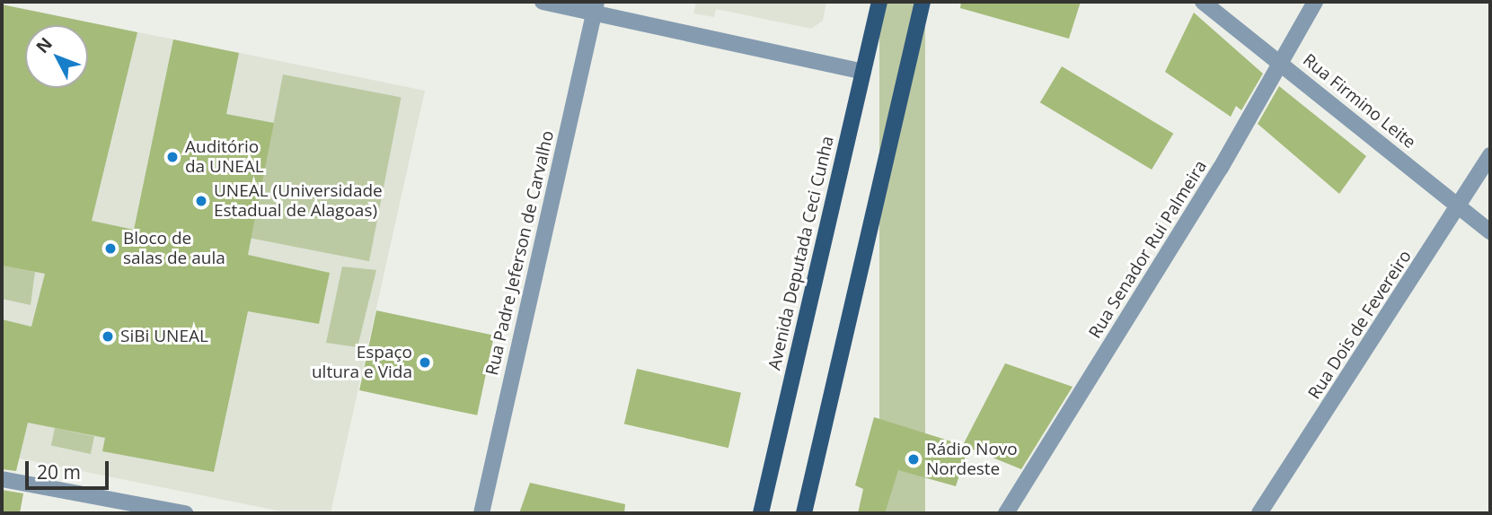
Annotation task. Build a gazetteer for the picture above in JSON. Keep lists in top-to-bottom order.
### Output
{
  "streets": {
    "main road": ["Avenida Deputada Ceci Cunha"],
    "street": [
      "Rua Firmino Leite",
      "Rua Senador Rui Palmeira",
      "Rua Padre Jeferson de Carvalho",
      "Rua Dois de Fevereiro"
    ]
  },
  "crossings": [
    ["Rua Firmino Leite", "Rua Senador Rui Palmeira"],
    ["Rua Firmino Leite", "Rua Dois de Fevereiro"]
  ],
  "places": [
    "Auditório da UNEAL",
    "UNEAL (Universidade Estadual de Alagoas)",
    "Bloco de salas de aula",
    "SiBi UNEAL",
    "Espaço ultura e Vida",
    "Rádio Novo Nordeste"
  ],
  "scale_bar": "20 m",
  "north": "top left"
}
